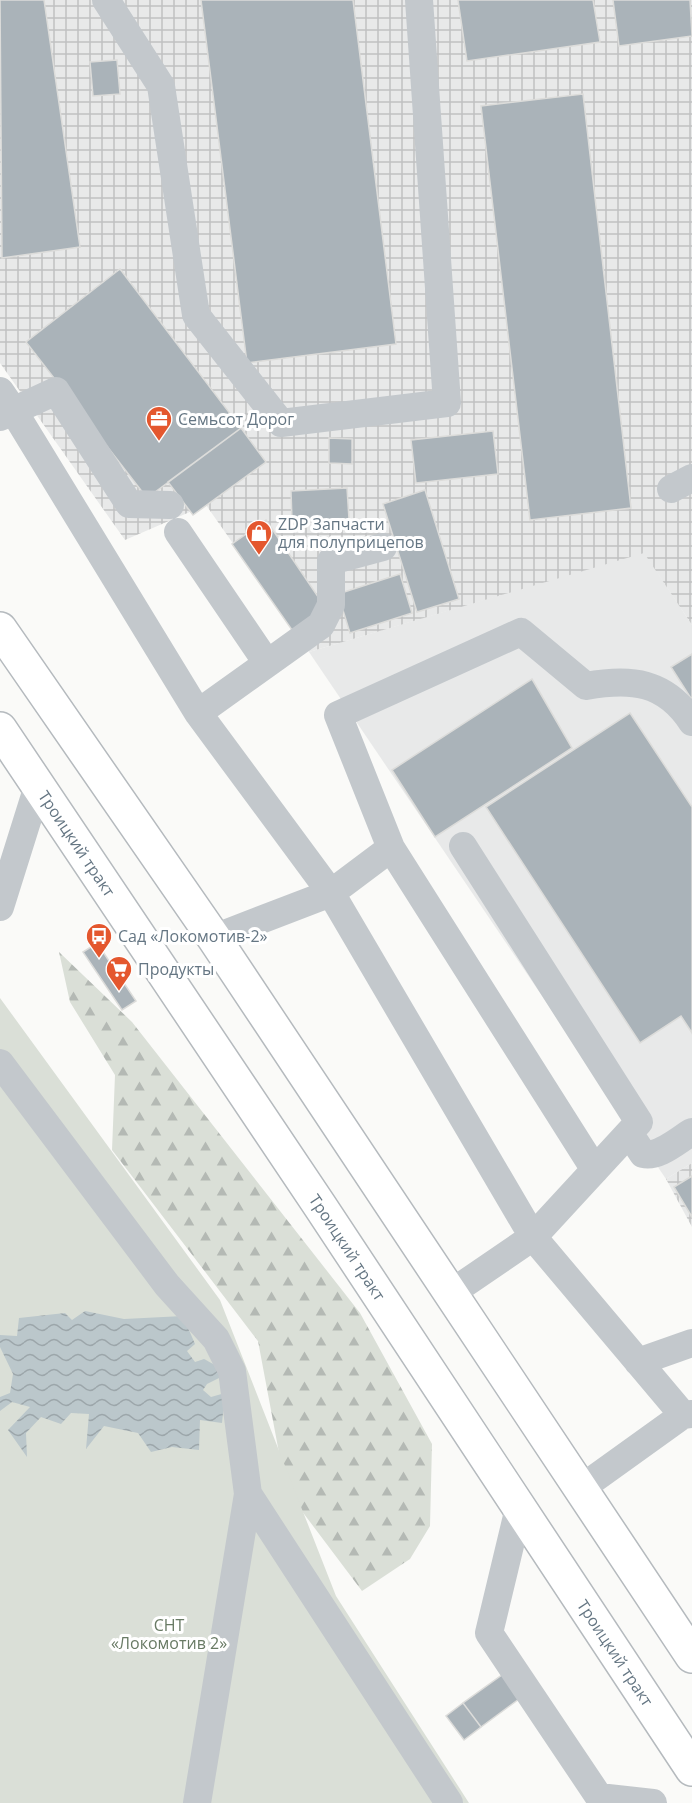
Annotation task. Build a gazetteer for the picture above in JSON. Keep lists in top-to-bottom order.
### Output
{
  "streets": {
    "main road": ["Троицкий тракт"]
  },
  "parks": ["СНТ «Локомотив 2»"],
  "places": {
    "office": ["Семьсот Дорог"],
    "shop": ["ZDP Запчасти для полуприцепов"],
    "bus stop": ["Сад «Локомотив-2»"],
    "supermarket": ["Продукты"]
  }
}
